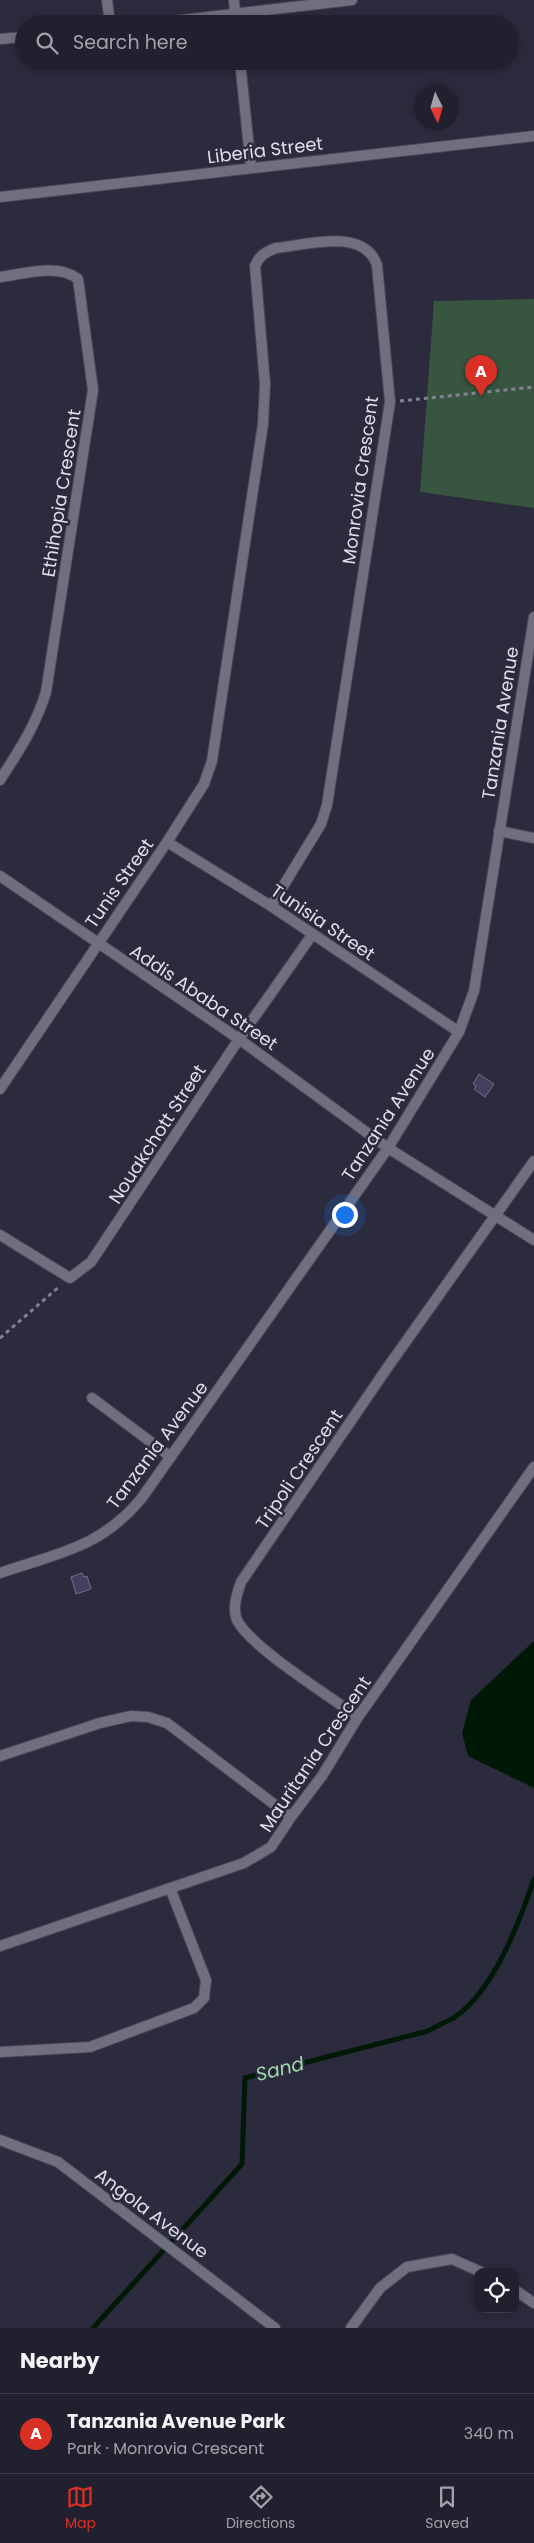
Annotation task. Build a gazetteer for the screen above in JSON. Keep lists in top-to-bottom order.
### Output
{
  "streets": {
    "street": [
      "Liberia Street",
      "Monrovia Crescent",
      "Ethihopia Crescent",
      "Tanzania Avenue",
      "Tunis Street",
      "Tunisia Street",
      "Addis Ababa Street",
      "Nouakchott Street",
      "Tripoli Crescent",
      "Mauritania Crescent",
      "Angola Avenue"
    ]
  },
  "crossings": [
    ["Monrovia Crescent", "Tunis Street"],
    ["Monrovia Crescent", "Tunisia Street"],
    ["Tanzania Avenue", "Tunisia Street"],
    ["Tanzania Avenue", "Addis Ababa Street"],
    ["Tunis Street", "Tunisia Street"],
    ["Tunis Street", "Addis Ababa Street"],
    ["Tunisia Street", "Nouakchott Street"],
    ["Addis Ababa Street", "Nouakchott Street"],
    ["Tripoli Crescent", "Mauritania Crescent"]
  ],
  "water": ["Sand"],
  "north": "bottom",
  "page": {
    "search": "Search here",
    "pins": "A",
    "heading": "Nearby",
    "list": [
      {
        "mark": "A",
        "name": "Tanzania Avenue Park",
        "note": "Park · Monrovia Crescent",
        "value": "340 m"
      }
    ],
    "nav": ["Map", "Directions", "Saved"]
  }
}
